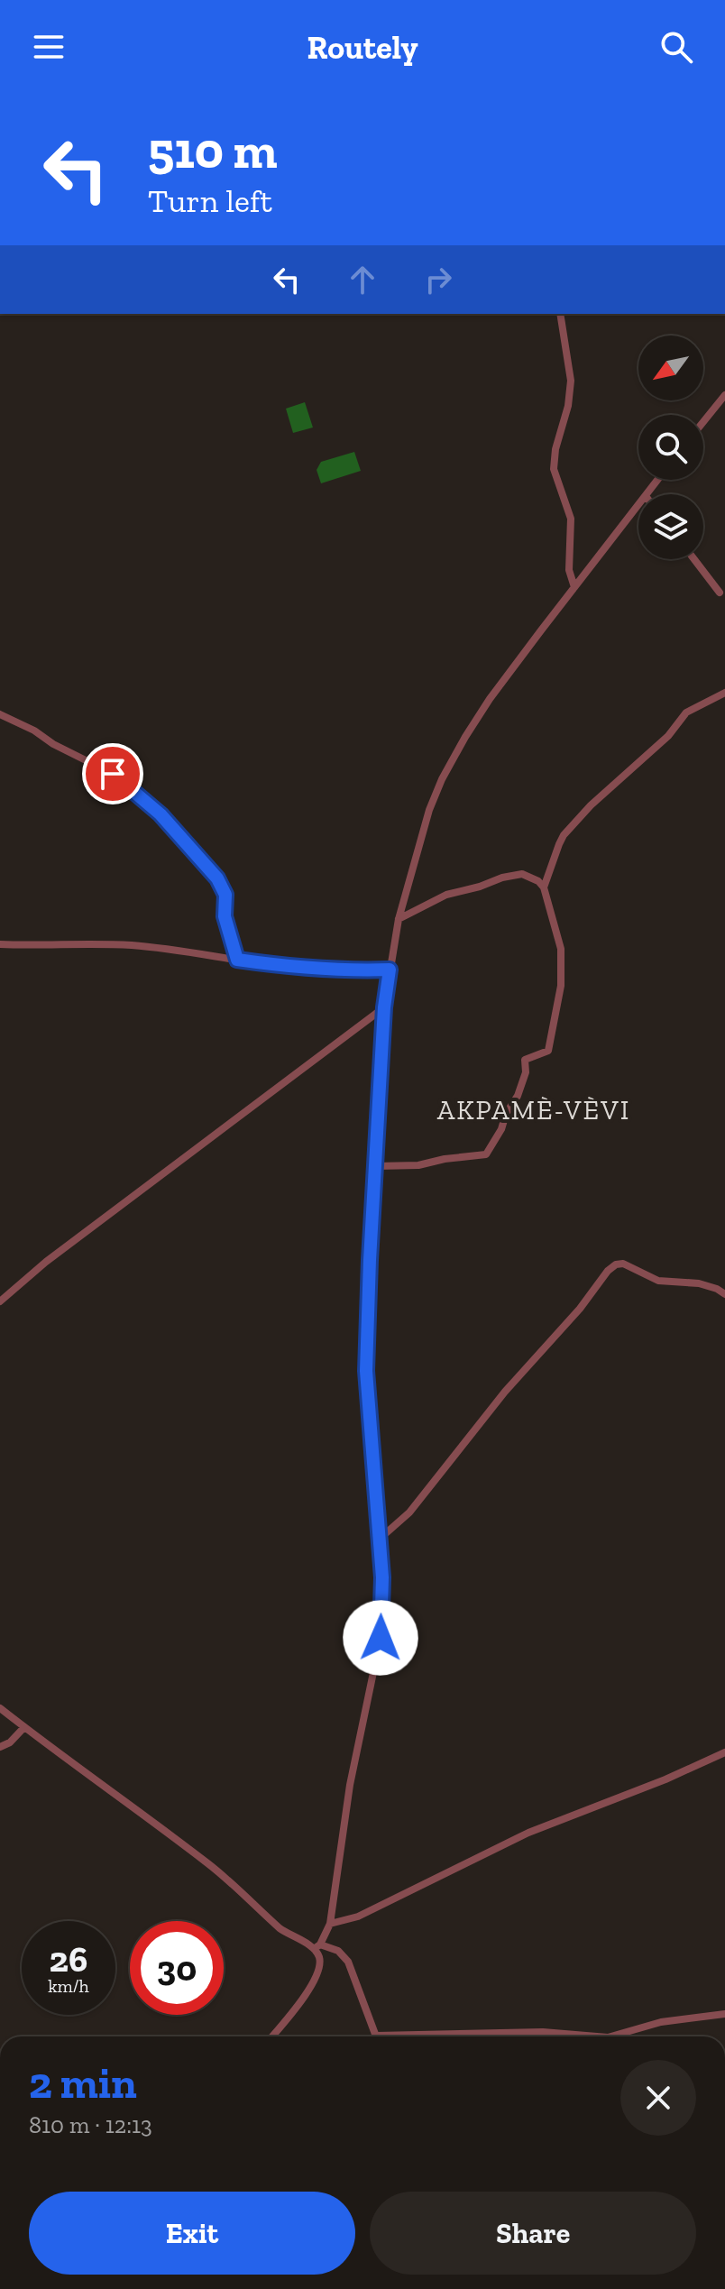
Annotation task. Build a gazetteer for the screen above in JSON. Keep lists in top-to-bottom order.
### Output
{
  "districts": ["AKPAMÈ-VÈVI"],
  "north": "bottom left",
  "page": {
    "header": "Routely",
    "turn": ["510 m", "Turn left"],
    "speed": "26 km/h",
    "limit": "30",
    "heading": ["2 min", "810 m · 12:13"],
    "buttons": ["Exit", "Share"]
  }
}
